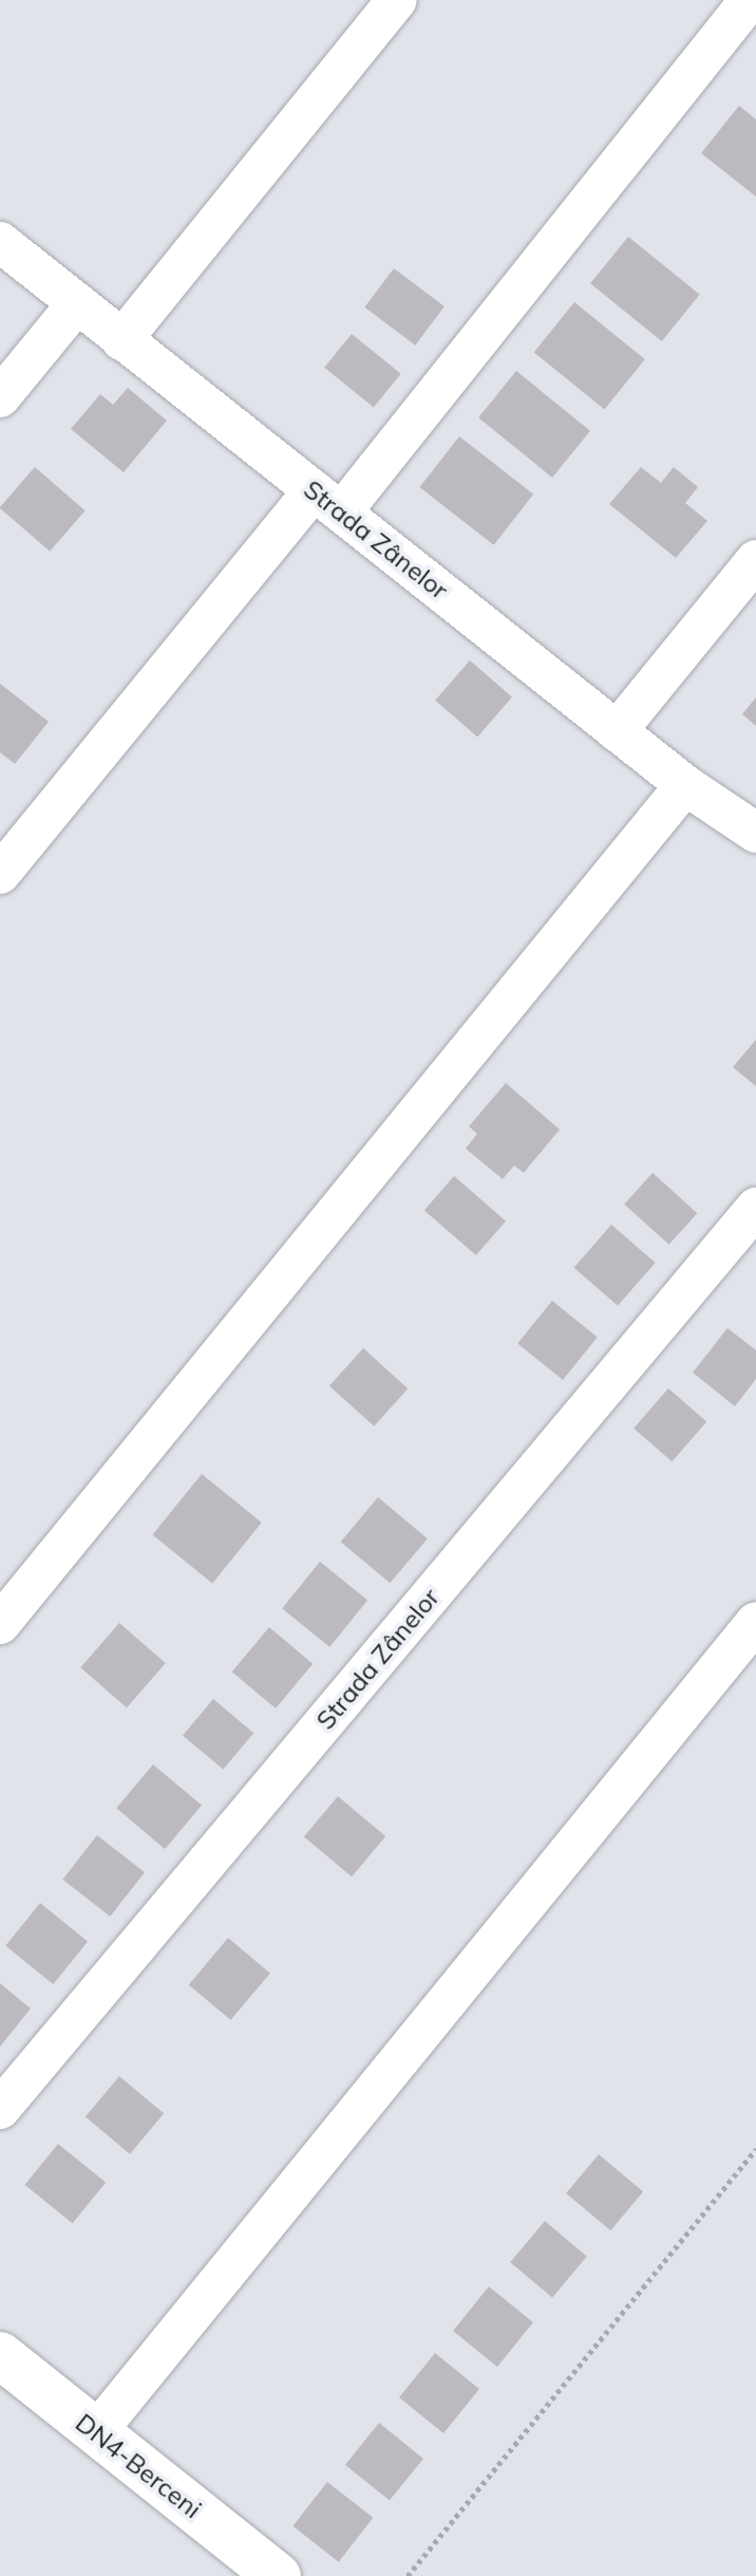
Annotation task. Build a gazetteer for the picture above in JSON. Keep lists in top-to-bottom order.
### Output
{
  "streets": {
    "street": ["Strada Zânelor", "DN4-Berceni"]
  }
}
